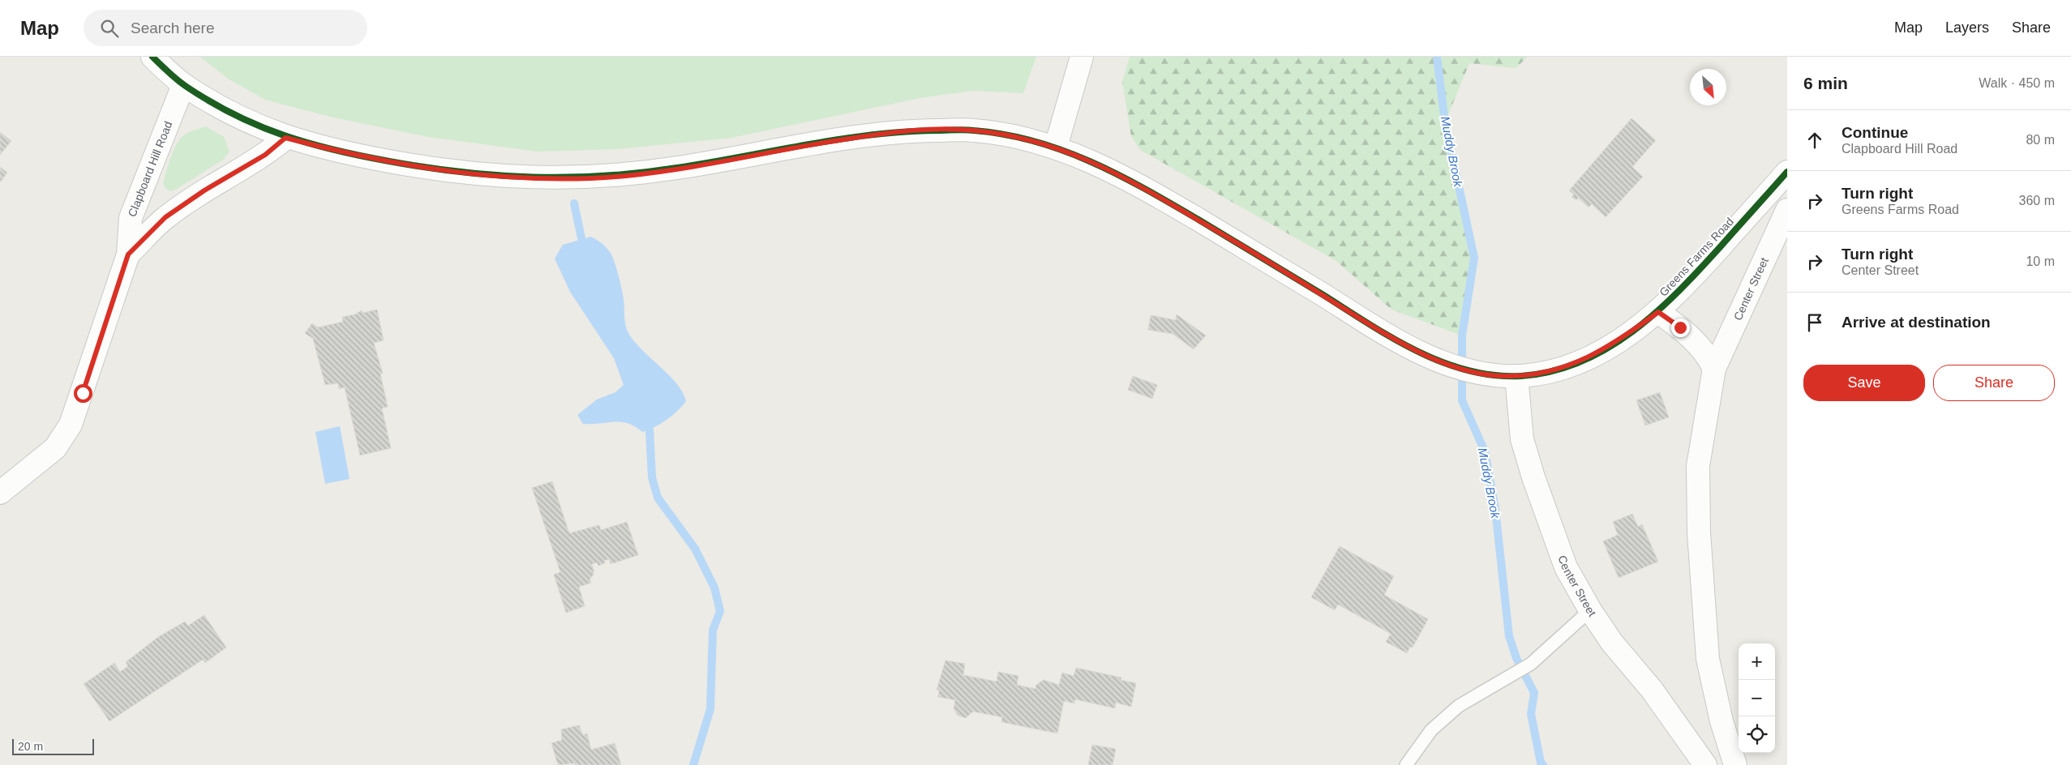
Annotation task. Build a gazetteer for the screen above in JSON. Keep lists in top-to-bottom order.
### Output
{
  "streets": {
    "street": ["Clapboard Hill Road", "Greens Farms Road", "Center Street"]
  },
  "crossings": [
    ["Clapboard Hill Road", "Greens Farms Road"],
    ["Greens Farms Road", "Center Street"]
  ],
  "water": ["Muddy Brook"],
  "scale_bar": "20 m",
  "north": "bottom right",
  "page": {
    "header": "Map",
    "search": "Search here",
    "nav": ["Map", "Layers", "Share"],
    "heading": ["6 min", "Walk · 450 m"],
    "list": [
      ["Continue", "Clapboard Hill Road", "80 m"],
      ["Turn right", "Greens Farms Road", "360 m"],
      ["Turn right", "Center Street", "10 m"],
      "Arrive at destination"
    ],
    "buttons": ["Save", "Share"],
    "map_buttons": ["+", "−"],
    "scale": "20 m"
  }
}
